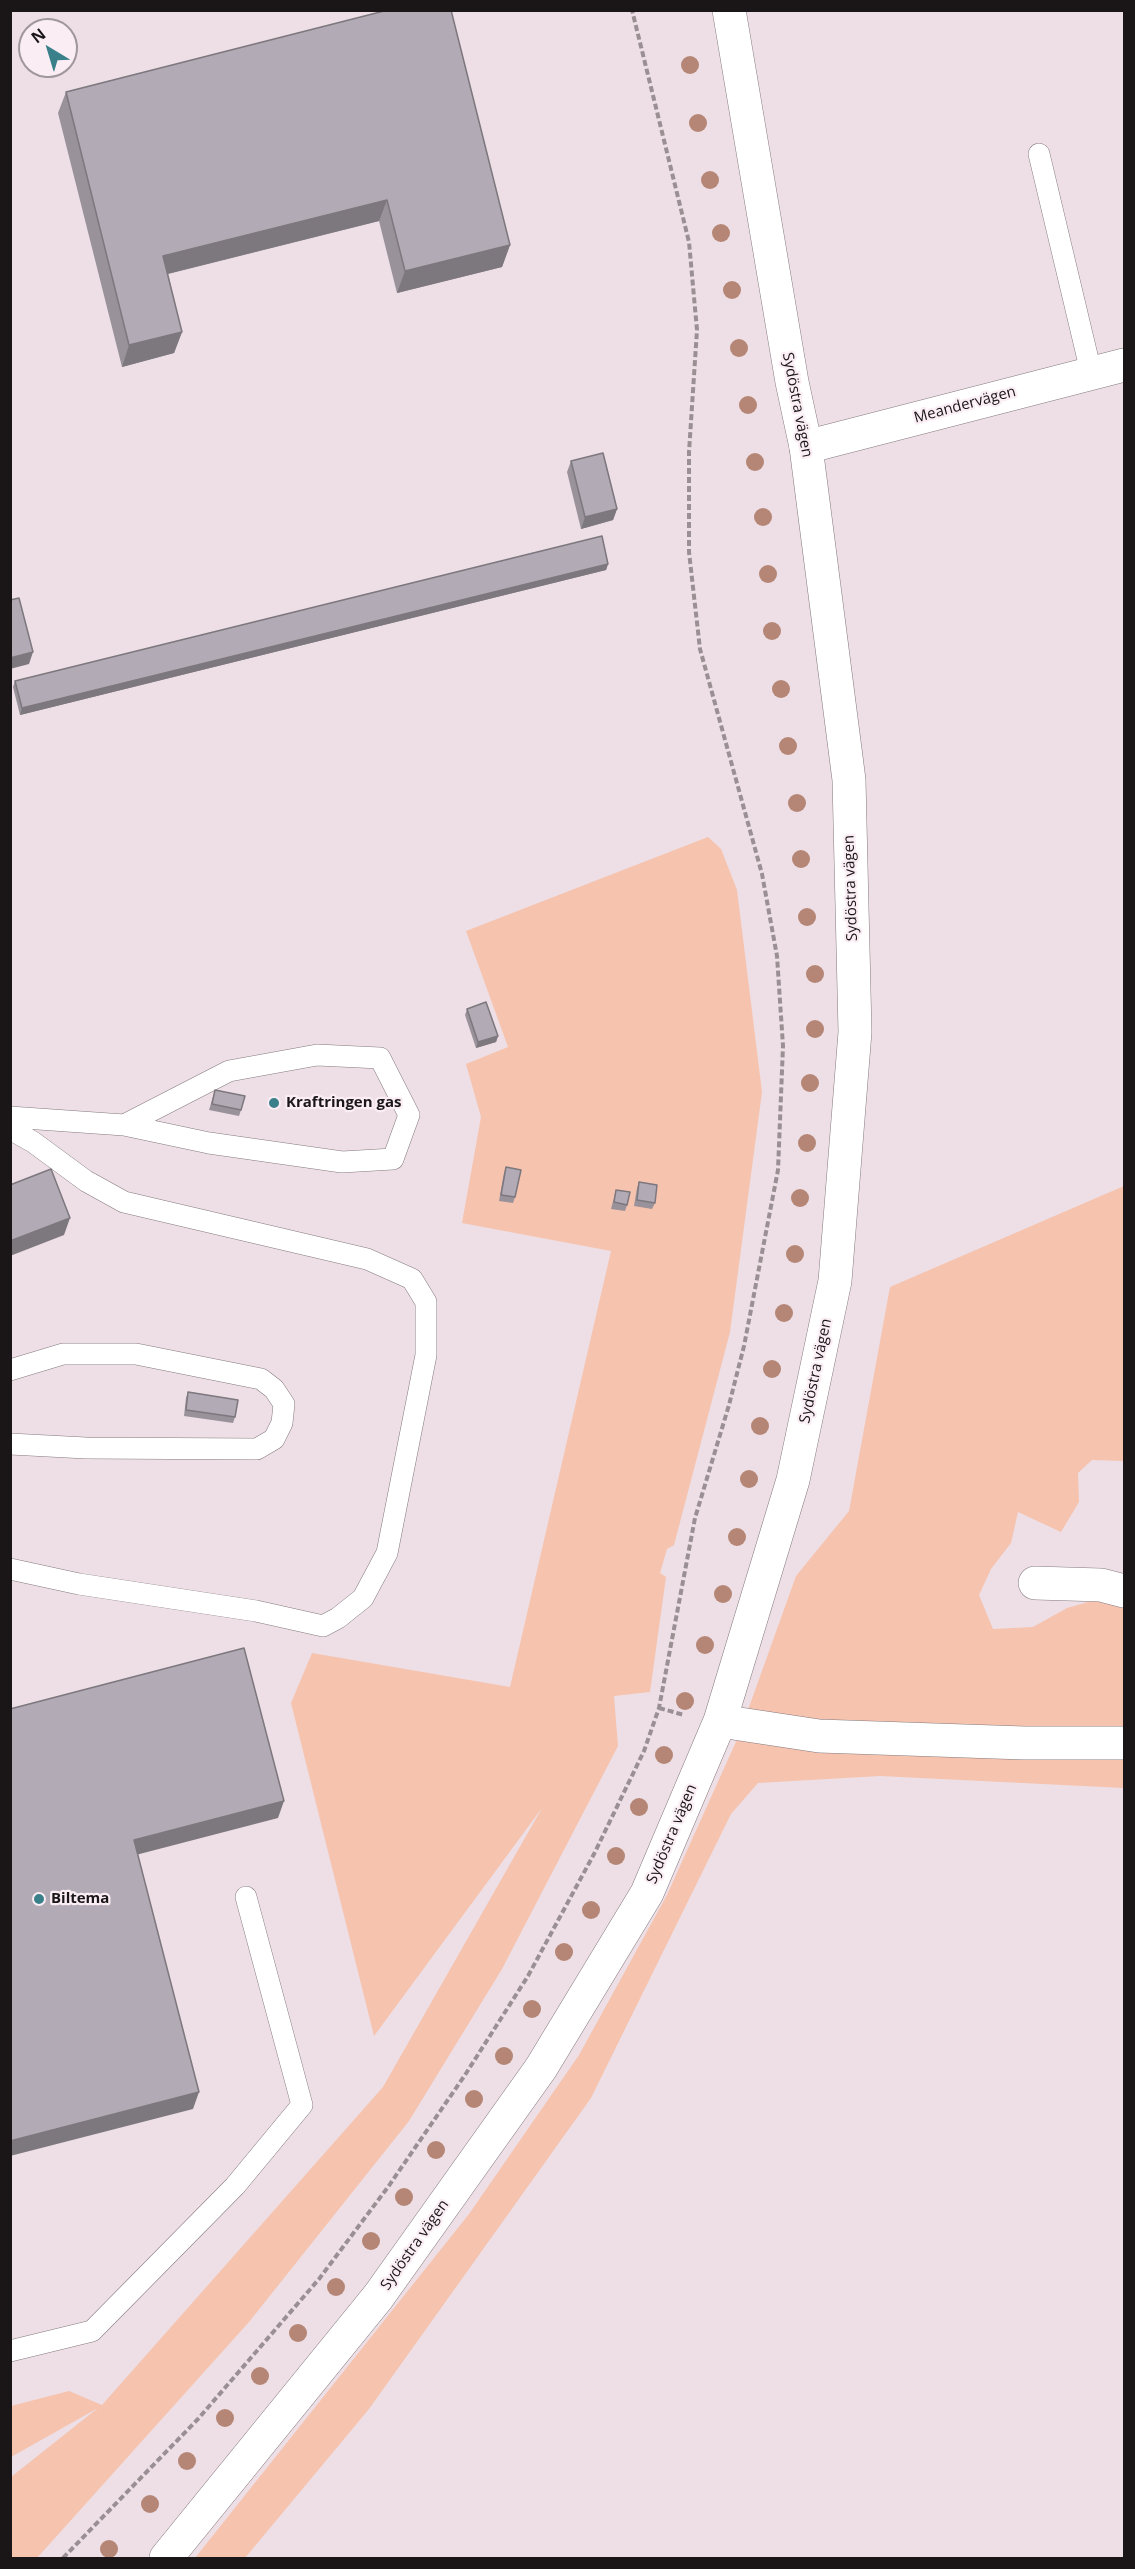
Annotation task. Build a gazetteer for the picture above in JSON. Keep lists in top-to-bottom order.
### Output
{
  "streets": {
    "main road": ["Sydöstra vägen", "Meandervägen"]
  },
  "crossings": [
    ["Sydöstra vägen", "Meandervägen"]
  ],
  "places": ["Kraftringen gas", "Biltema"],
  "north": "top left"
}
